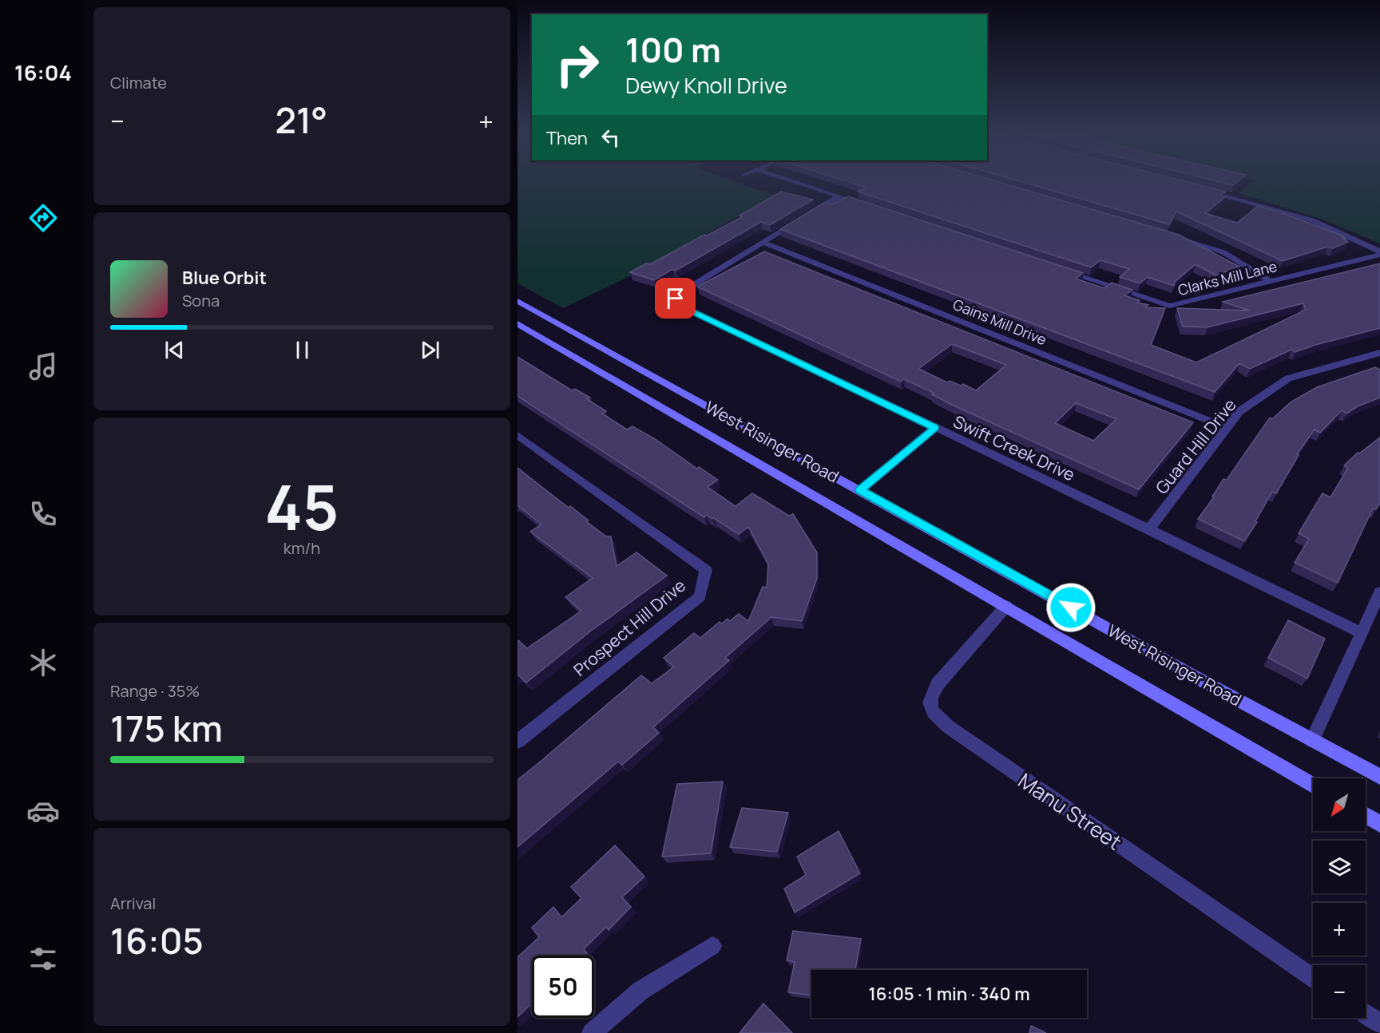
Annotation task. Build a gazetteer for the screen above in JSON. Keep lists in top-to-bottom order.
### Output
{
  "streets": {
    "main road": ["West Risinger Road"],
    "street": [
      "Clarks Mill Lane",
      "Gains Mill Drive",
      "Guard Hill Drive",
      "Swift Creek Drive",
      "Prospect Hill Drive",
      "Manu Street"
    ]
  },
  "crossings": [
    ["Gains Mill Drive", "Guard Hill Drive"],
    ["Gains Mill Drive", "Swift Creek Drive"],
    ["West Risinger Road", "Manu Street"],
    ["Guard Hill Drive", "Swift Creek Drive"]
  ],
  "north": "bottom left",
  "page": {
    "tabs": "16:04",
    "tile": [
      "Climate",
      ["45", "km/h"],
      ["Range · 35%", "175 km"],
      ["Arrival", "16:05"]
    ],
    "turn": ["100 m", "Dewy Knoll Drive"],
    "heat": ["−", "21°", "+"],
    "then": "Then",
    "song": ["Blue Orbit", "Sona"],
    "map_buttons": ["+", "−"],
    "limit": "50",
    "trip": "16:05 · 1 min · 340 m"
  }
}
